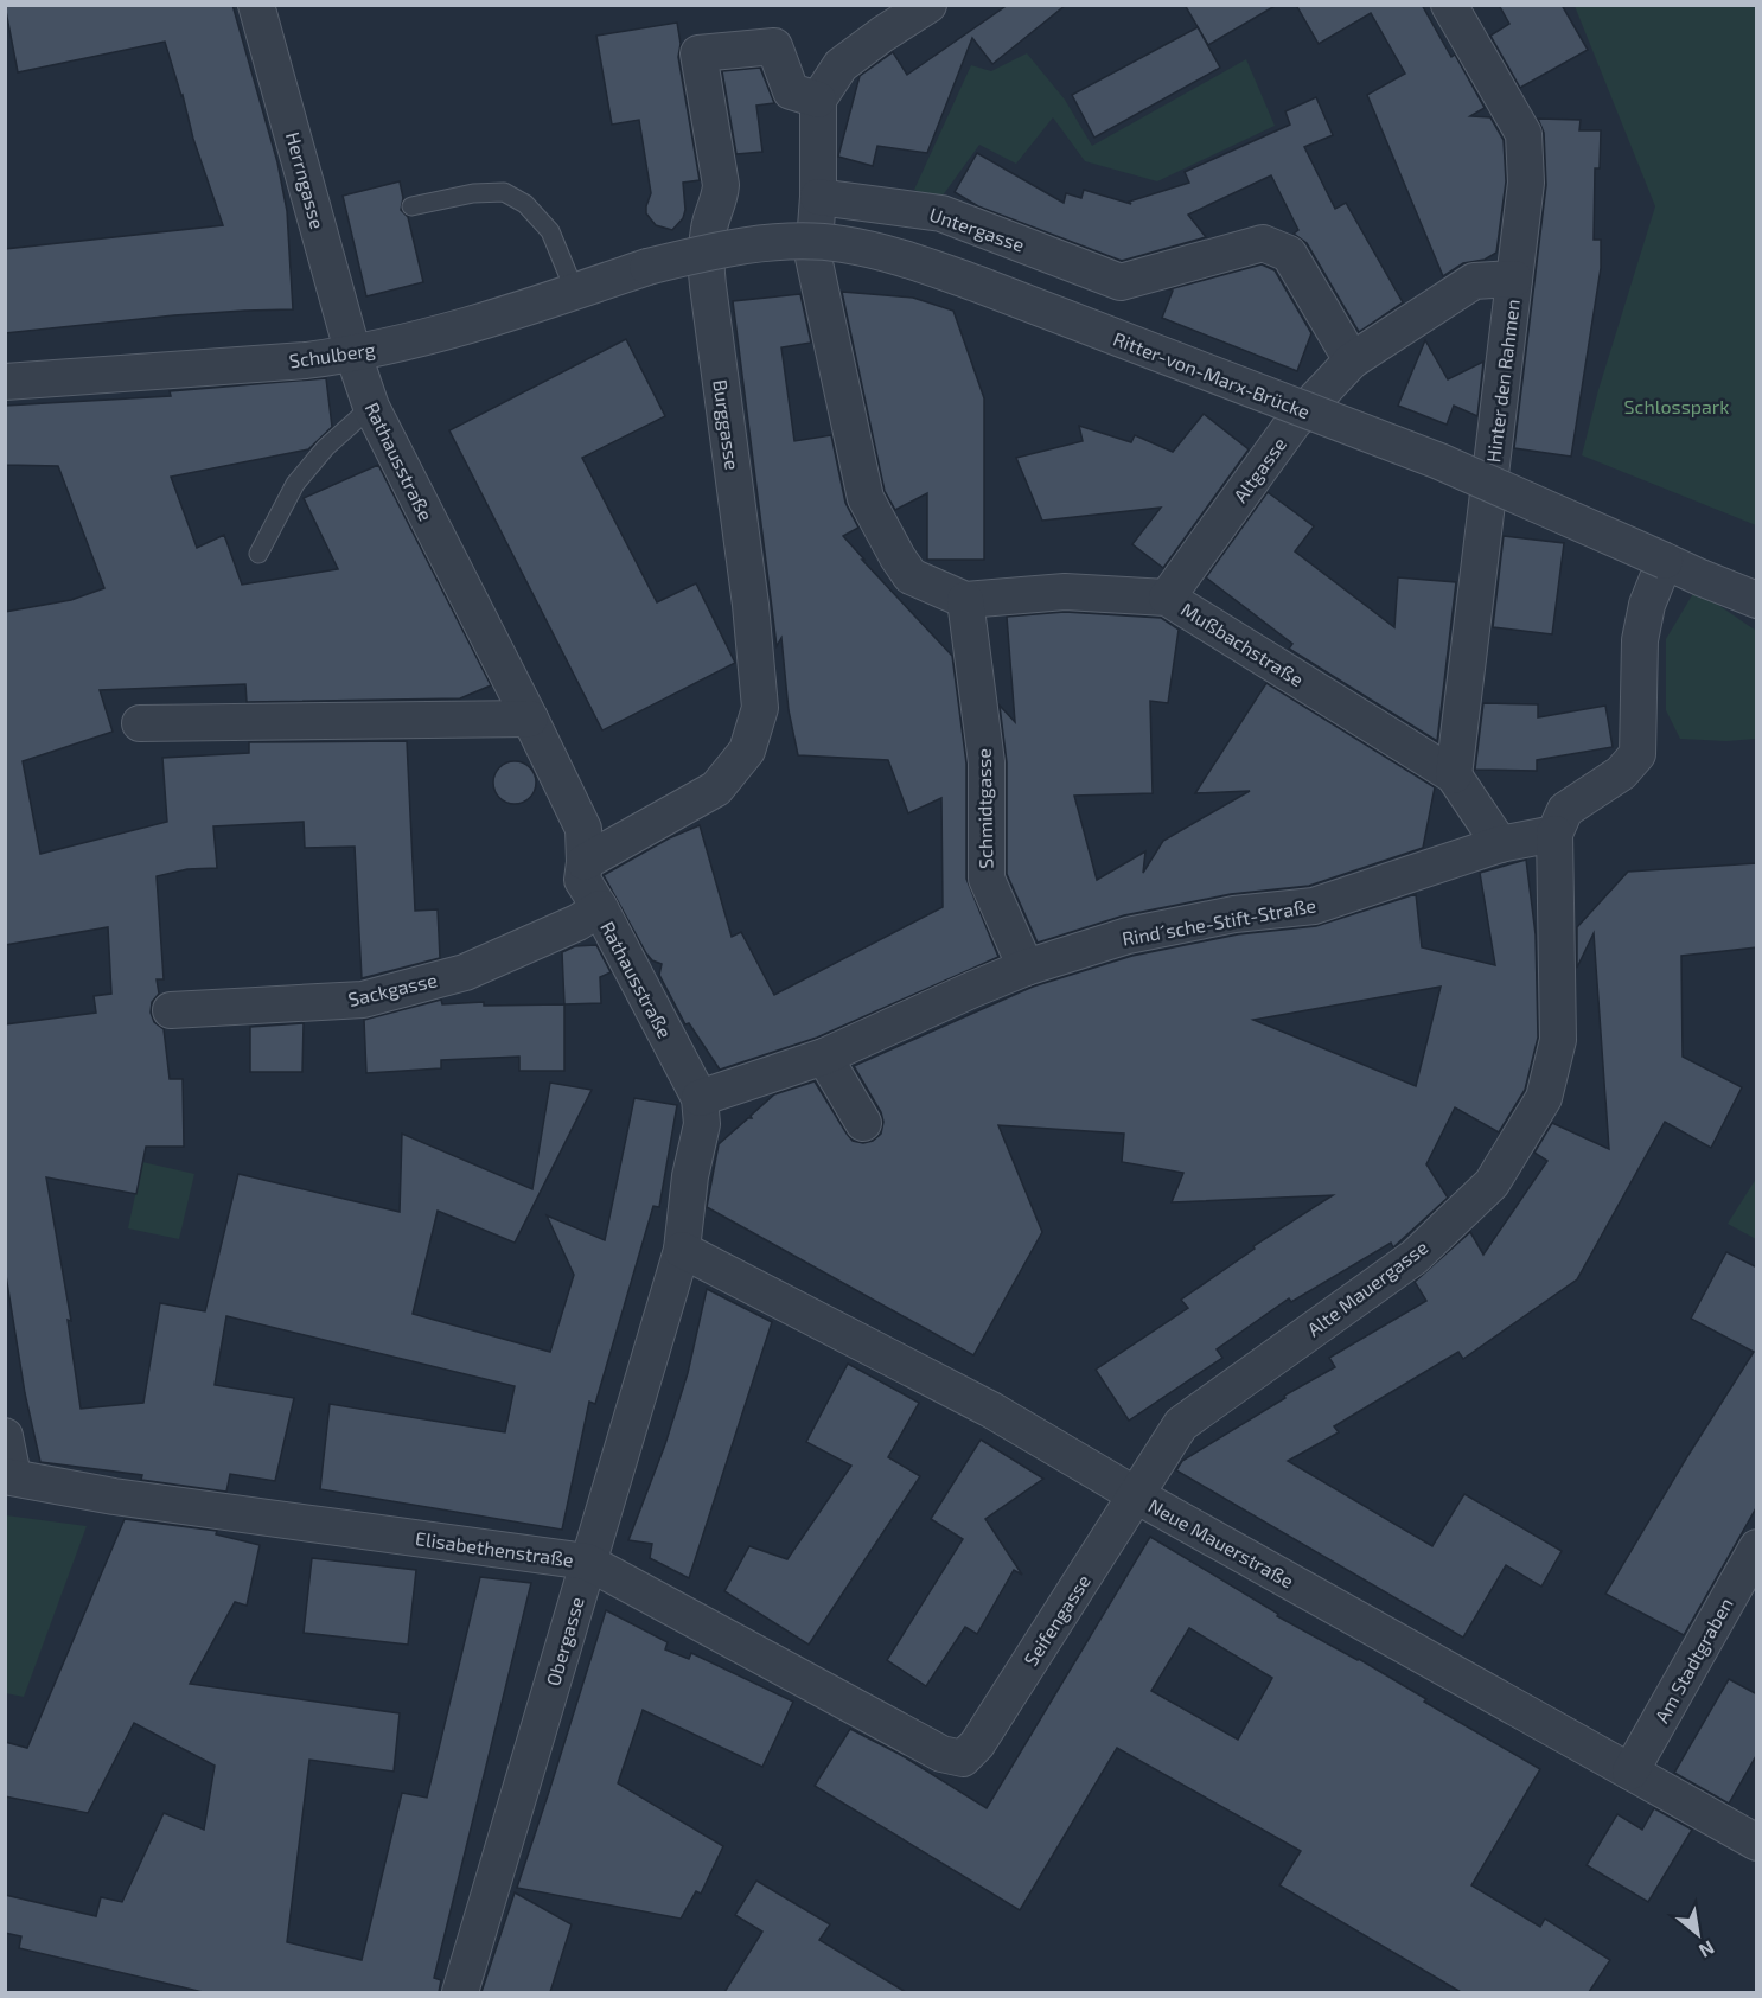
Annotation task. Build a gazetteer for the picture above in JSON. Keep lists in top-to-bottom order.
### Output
{
  "streets": {
    "street": [
      "Herrngasse",
      "Untergasse",
      "Schulberg",
      "Ritter-von-Marx-Brücke",
      "Hinter den Rahmen",
      "Burggasse",
      "Rathausstraße",
      "Altgasse",
      "Mußbachstraße",
      "Schmidtgasse",
      "Rind´sche-Stift-Straße",
      "Sackgasse",
      "Alte Mauergasse",
      "Neue Mauerstraße",
      "Elisabethenstraße",
      "Seifengasse",
      "Obergasse",
      "Am Stadtgraben"
    ]
  },
  "crossings": [
    ["Herrngasse", "Schulberg"],
    ["Herrngasse", "Rathausstraße"],
    ["Untergasse", "Altgasse"],
    ["Schulberg", "Ritter-von-Marx-Brücke"],
    ["Schulberg", "Rathausstraße"],
    ["Hinter den Rahmen", "Altgasse"],
    ["Hinter den Rahmen", "Mußbachstraße"],
    ["Burggasse", "Rathausstraße"],
    ["Rathausstraße", "Rind´sche-Stift-Straße"],
    ["Rathausstraße", "Sackgasse"],
    ["Rathausstraße", "Neue Mauerstraße"],
    ["Rathausstraße", "Obergasse"],
    ["Altgasse", "Mußbachstraße"],
    ["Mußbachstraße", "Schmidtgasse"],
    ["Mußbachstraße", "Rind´sche-Stift-Straße"],
    ["Schmidtgasse", "Rind´sche-Stift-Straße"],
    ["Rind´sche-Stift-Straße", "Alte Mauergasse"],
    ["Alte Mauergasse", "Neue Mauerstraße"],
    ["Alte Mauergasse", "Seifengasse"],
    ["Neue Mauerstraße", "Seifengasse"],
    ["Neue Mauerstraße", "Obergasse"],
    ["Neue Mauerstraße", "Am Stadtgraben"],
    ["Elisabethenstraße", "Seifengasse"],
    ["Elisabethenstraße", "Obergasse"]
  ],
  "parks": ["Schlosspark"],
  "north": "bottom right"
}
